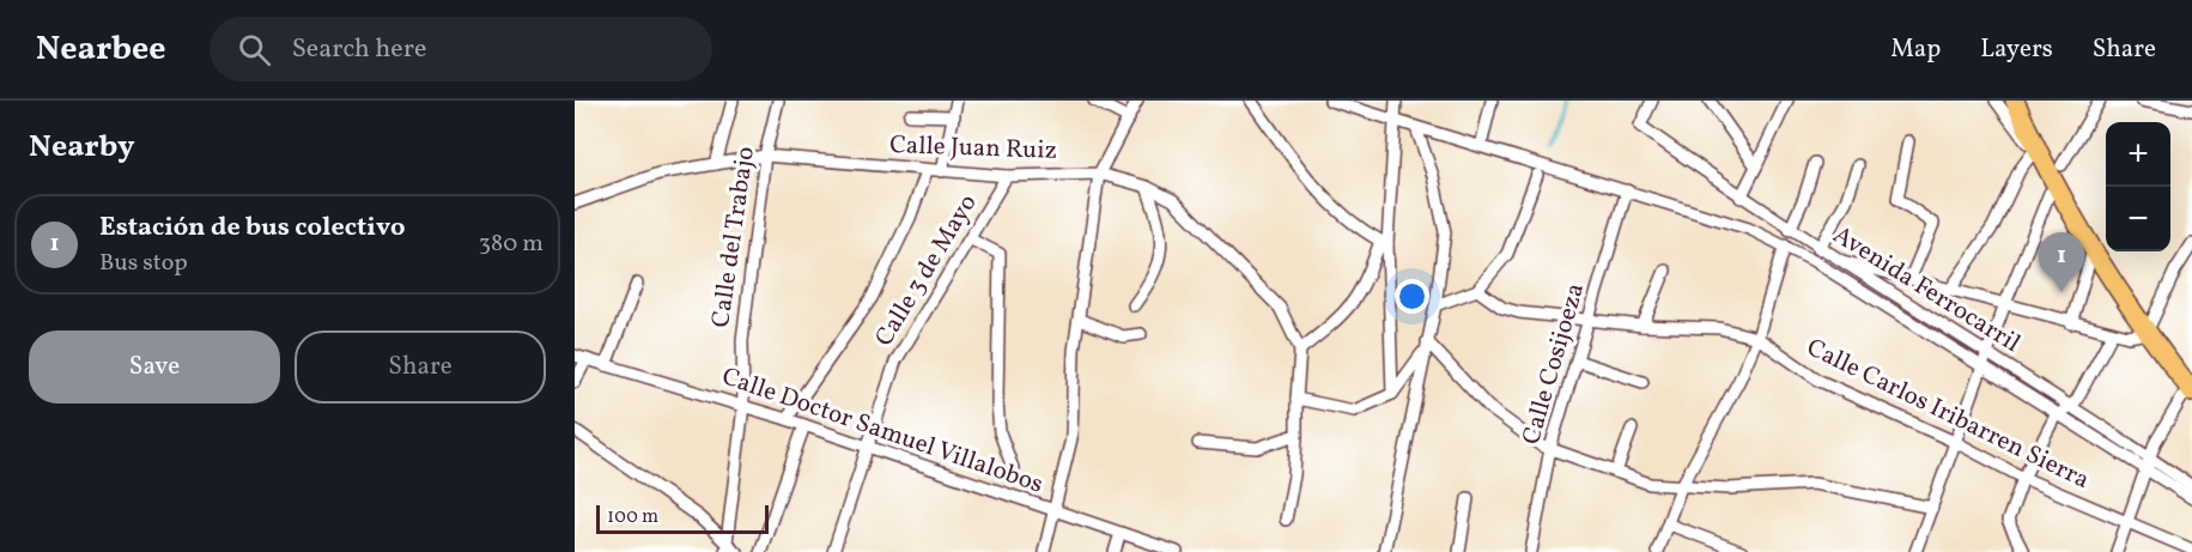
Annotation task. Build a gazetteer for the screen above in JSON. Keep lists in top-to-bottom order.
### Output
{
  "streets": {
    "street": [
      "Calle Juan Ruiz",
      "Calle del Trabajo",
      "Calle 3 de Mayo",
      "Avenida Ferrocarril",
      "Calle Cosijoeza",
      "Calle Carlos Iribarren Sierra",
      "Calle Doctor Samuel Villalobos"
    ]
  },
  "crossings": [
    ["Calle Juan Ruiz", "Calle del Trabajo"],
    ["Calle Juan Ruiz", "Calle 3 de Mayo"],
    ["Calle del Trabajo", "Calle Doctor Samuel Villalobos"],
    ["Calle 3 de Mayo", "Calle Doctor Samuel Villalobos"],
    ["Calle Cosijoeza", "Calle Carlos Iribarren Sierra"]
  ],
  "scale_bar": "100 m",
  "page": {
    "header": "Nearbee",
    "search": "Search here",
    "nav": ["Map", "Layers", "Share"],
    "heading": "Nearby",
    "map_buttons": ["+", "−"],
    "list": [
      {
        "mark": "1",
        "name": "Estación de bus colectivo",
        "note": "Bus stop",
        "value": "380 m"
      }
    ],
    "pins": "1",
    "buttons": ["Save", "Share"],
    "scale": "100 m"
  }
}
